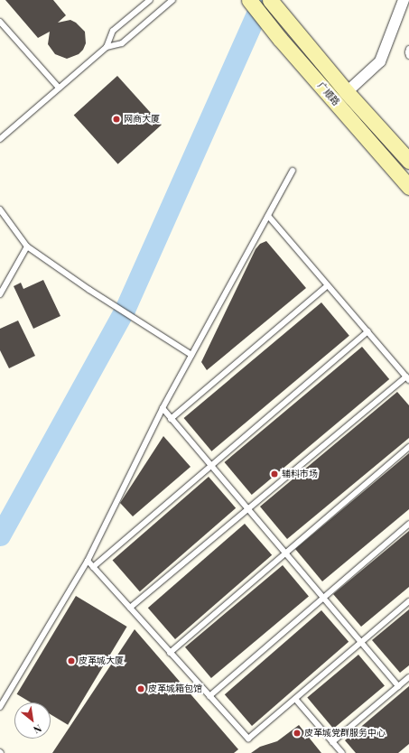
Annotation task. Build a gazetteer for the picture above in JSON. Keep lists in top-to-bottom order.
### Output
{
  "streets": {
    "main road": ["广顺路"]
  },
  "places": [
    "网商大厦",
    "辅料市场",
    "皮革城大厦",
    "皮革城箱包馆",
    "皮革城党群服务中心"
  ],
  "north": "bottom right"
}
